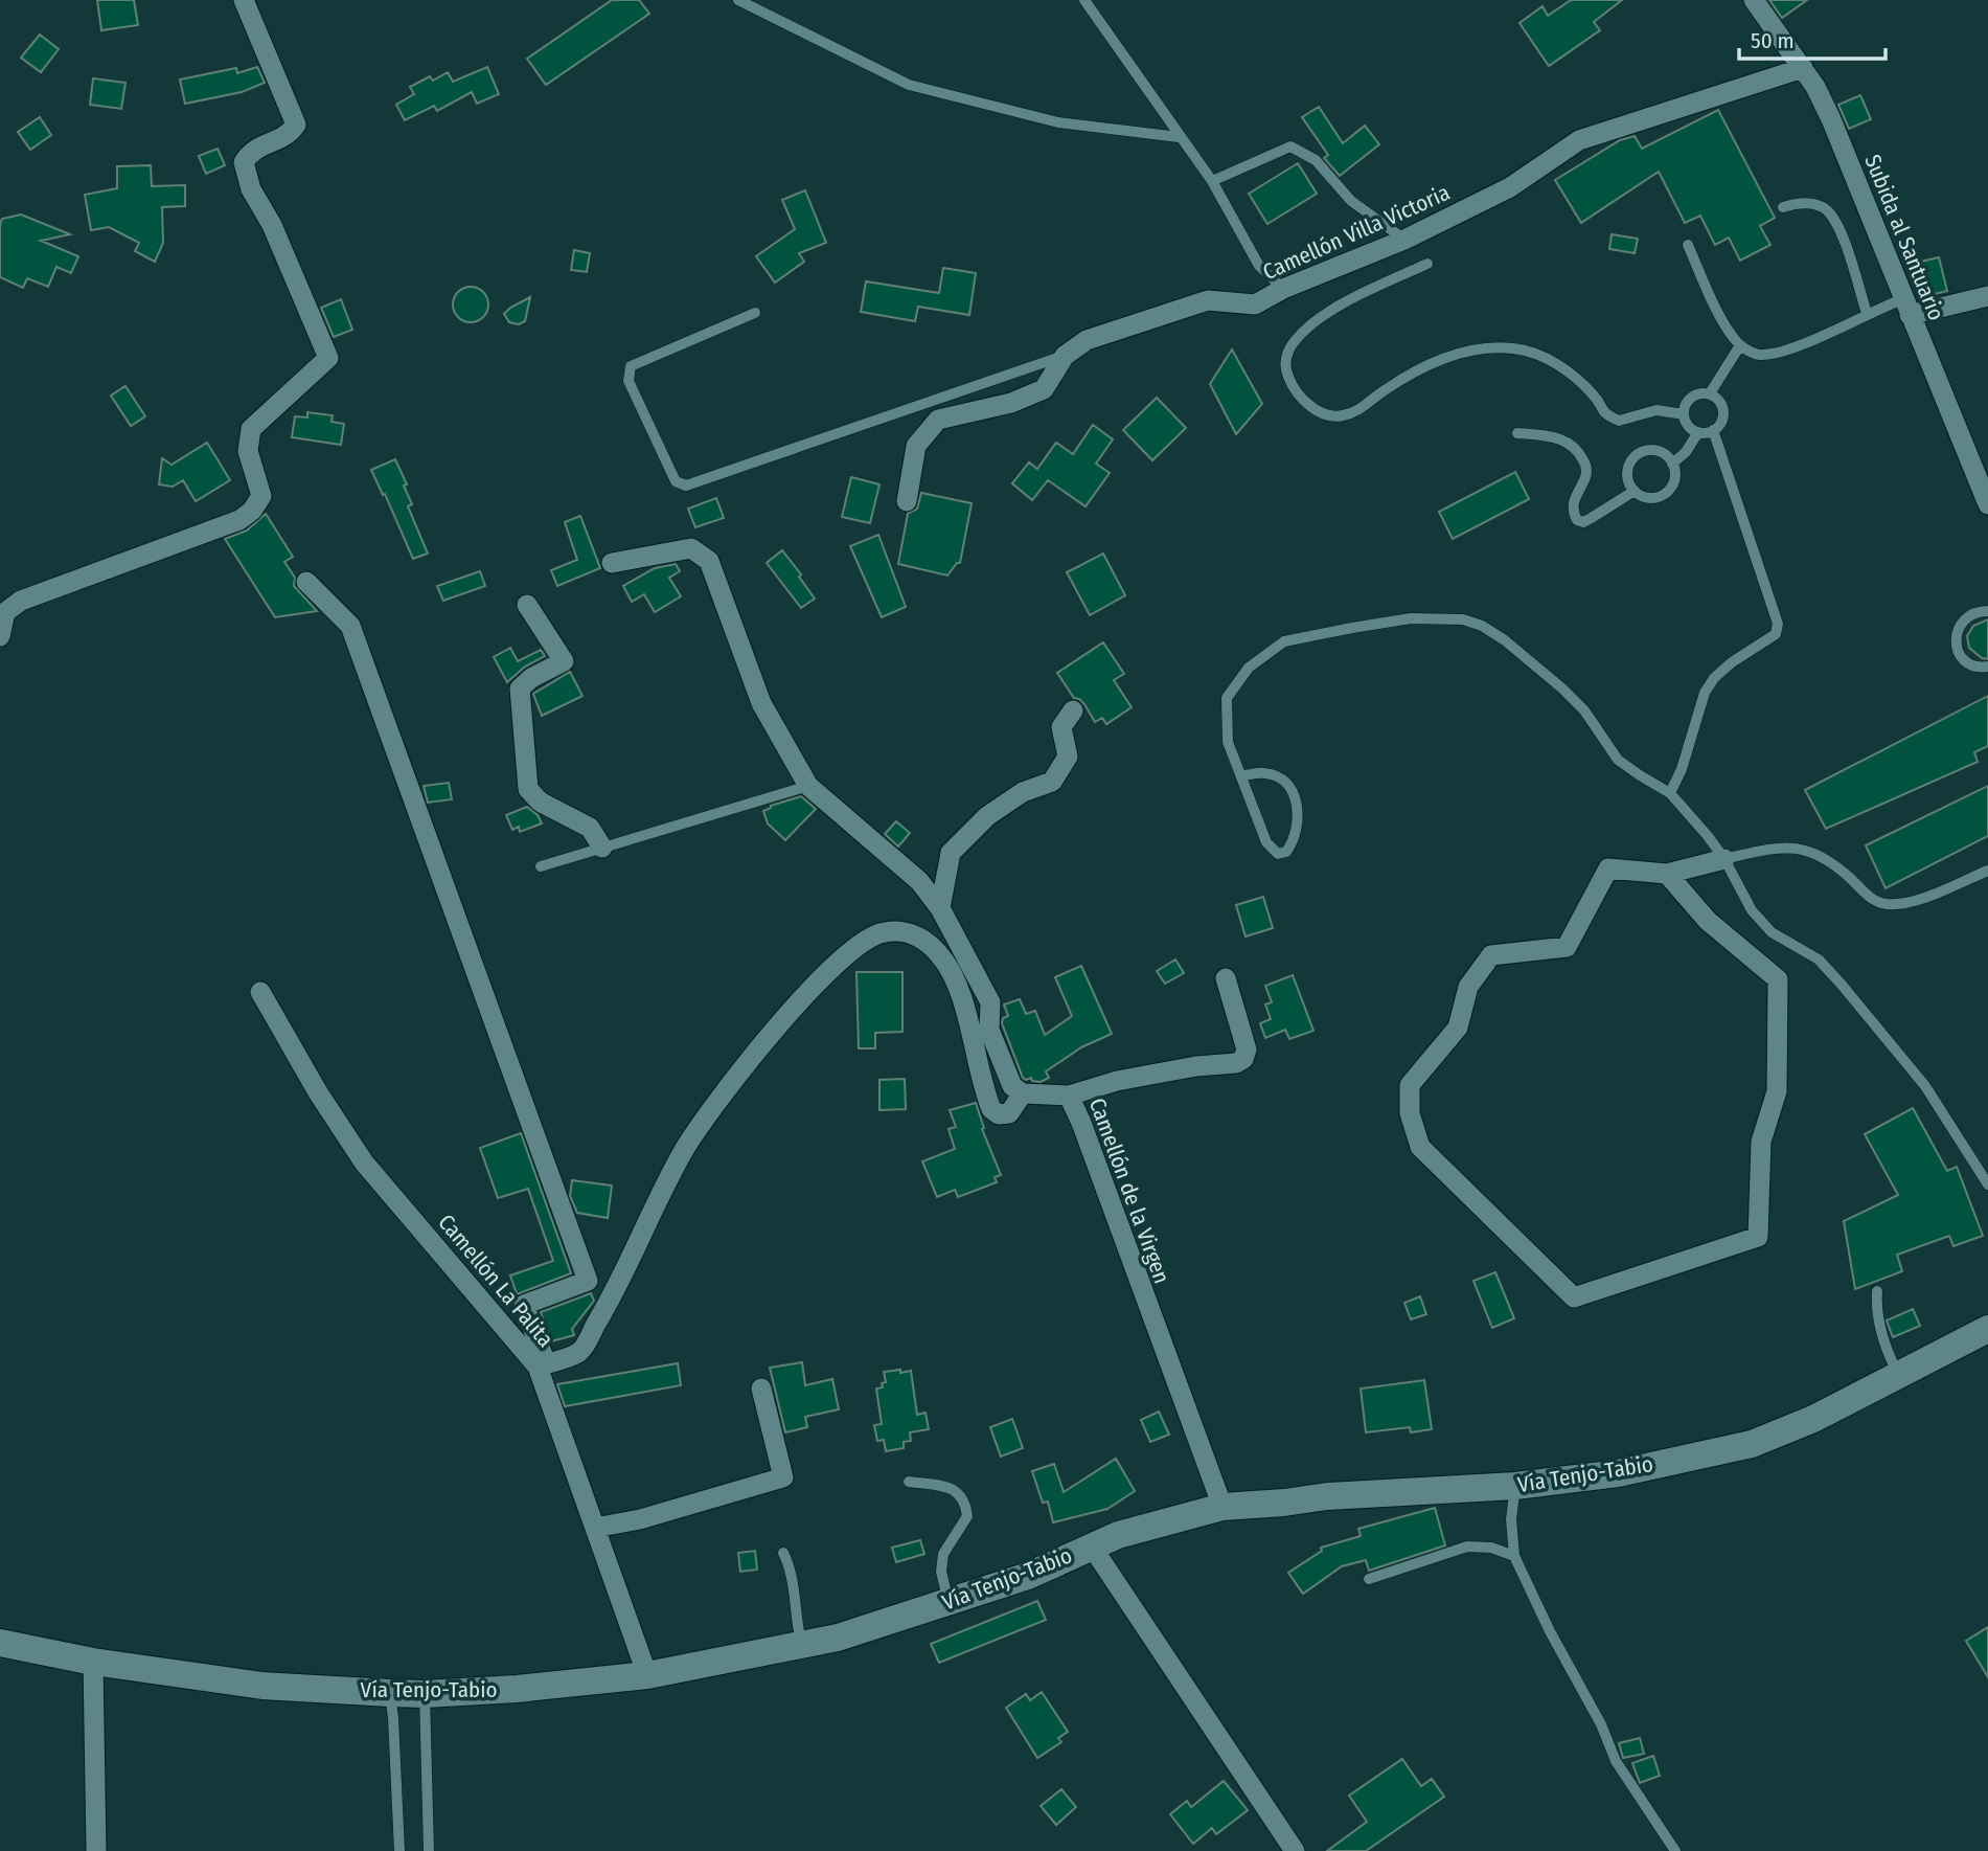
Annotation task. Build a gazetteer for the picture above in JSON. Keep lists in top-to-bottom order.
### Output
{
  "streets": {
    "main road": ["Vía Tenjo-Tabio"],
    "street": [
      "Camellón Villa Victoria",
      "Subida al Santuario",
      "Camellón de la Virgen",
      "Camellón La Palita"
    ]
  },
  "crossings": [
    ["Camellón Villa Victoria", "Subida al Santuario"],
    ["Camellón de la Virgen", "Vía Tenjo-Tabio"],
    ["Camellón La Palita", "Vía Tenjo-Tabio"]
  ],
  "scale_bar": "50 m"
}
